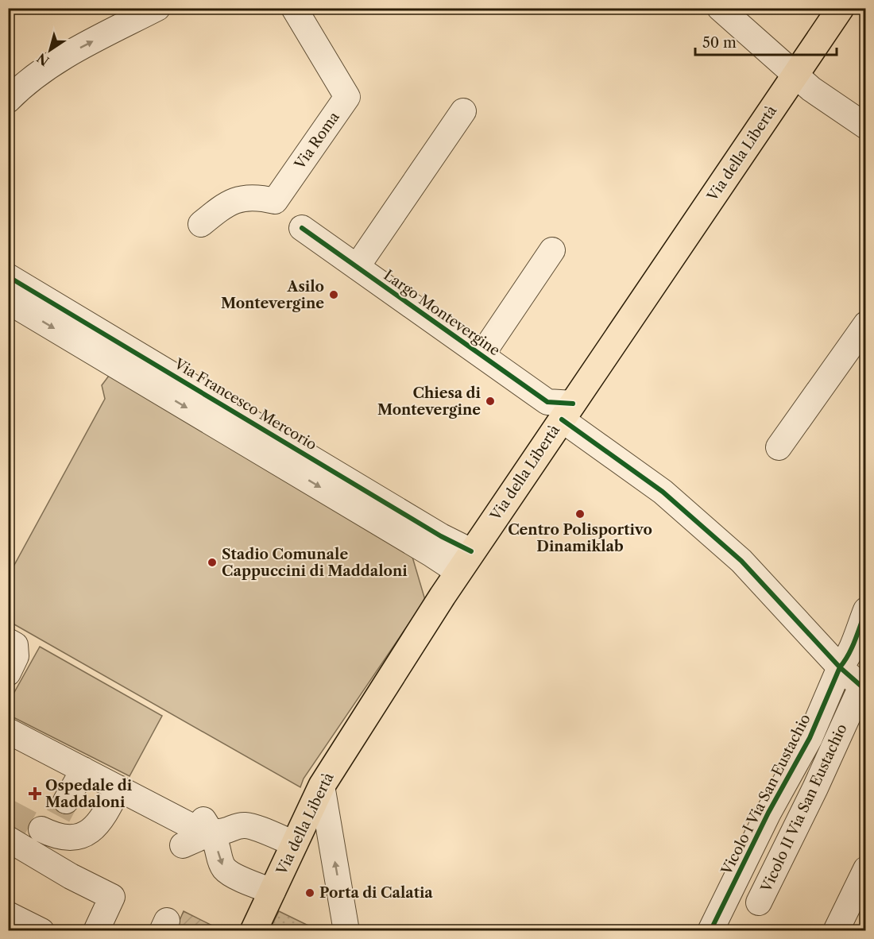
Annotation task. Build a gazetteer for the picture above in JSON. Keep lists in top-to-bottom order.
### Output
{
  "streets": {
    "main road": ["Via della Libertà"],
    "street": [
      "Via Roma",
      "Largo Montevergine",
      "Via Francesco Mercorio",
      "Vicolo I Via San Eustachio",
      "Vicolo II Via San Eustachio"
    ]
  },
  "crossings": [
    ["Via della Libertà", "Largo Montevergine"],
    ["Via della Libertà", "Via Francesco Mercorio"]
  ],
  "places": {
    "other": [
      "Asilo Montevergine",
      "Chiesa di Montevergine",
      "Centro Polisportivo Dinamiklab",
      "Stadio Comunale Cappuccini di Maddaloni",
      "Porta di Calatia"
    ],
    "health": ["Ospedale di Maddaloni"]
  },
  "scale_bar": "50 m",
  "north": "bottom left"
}
